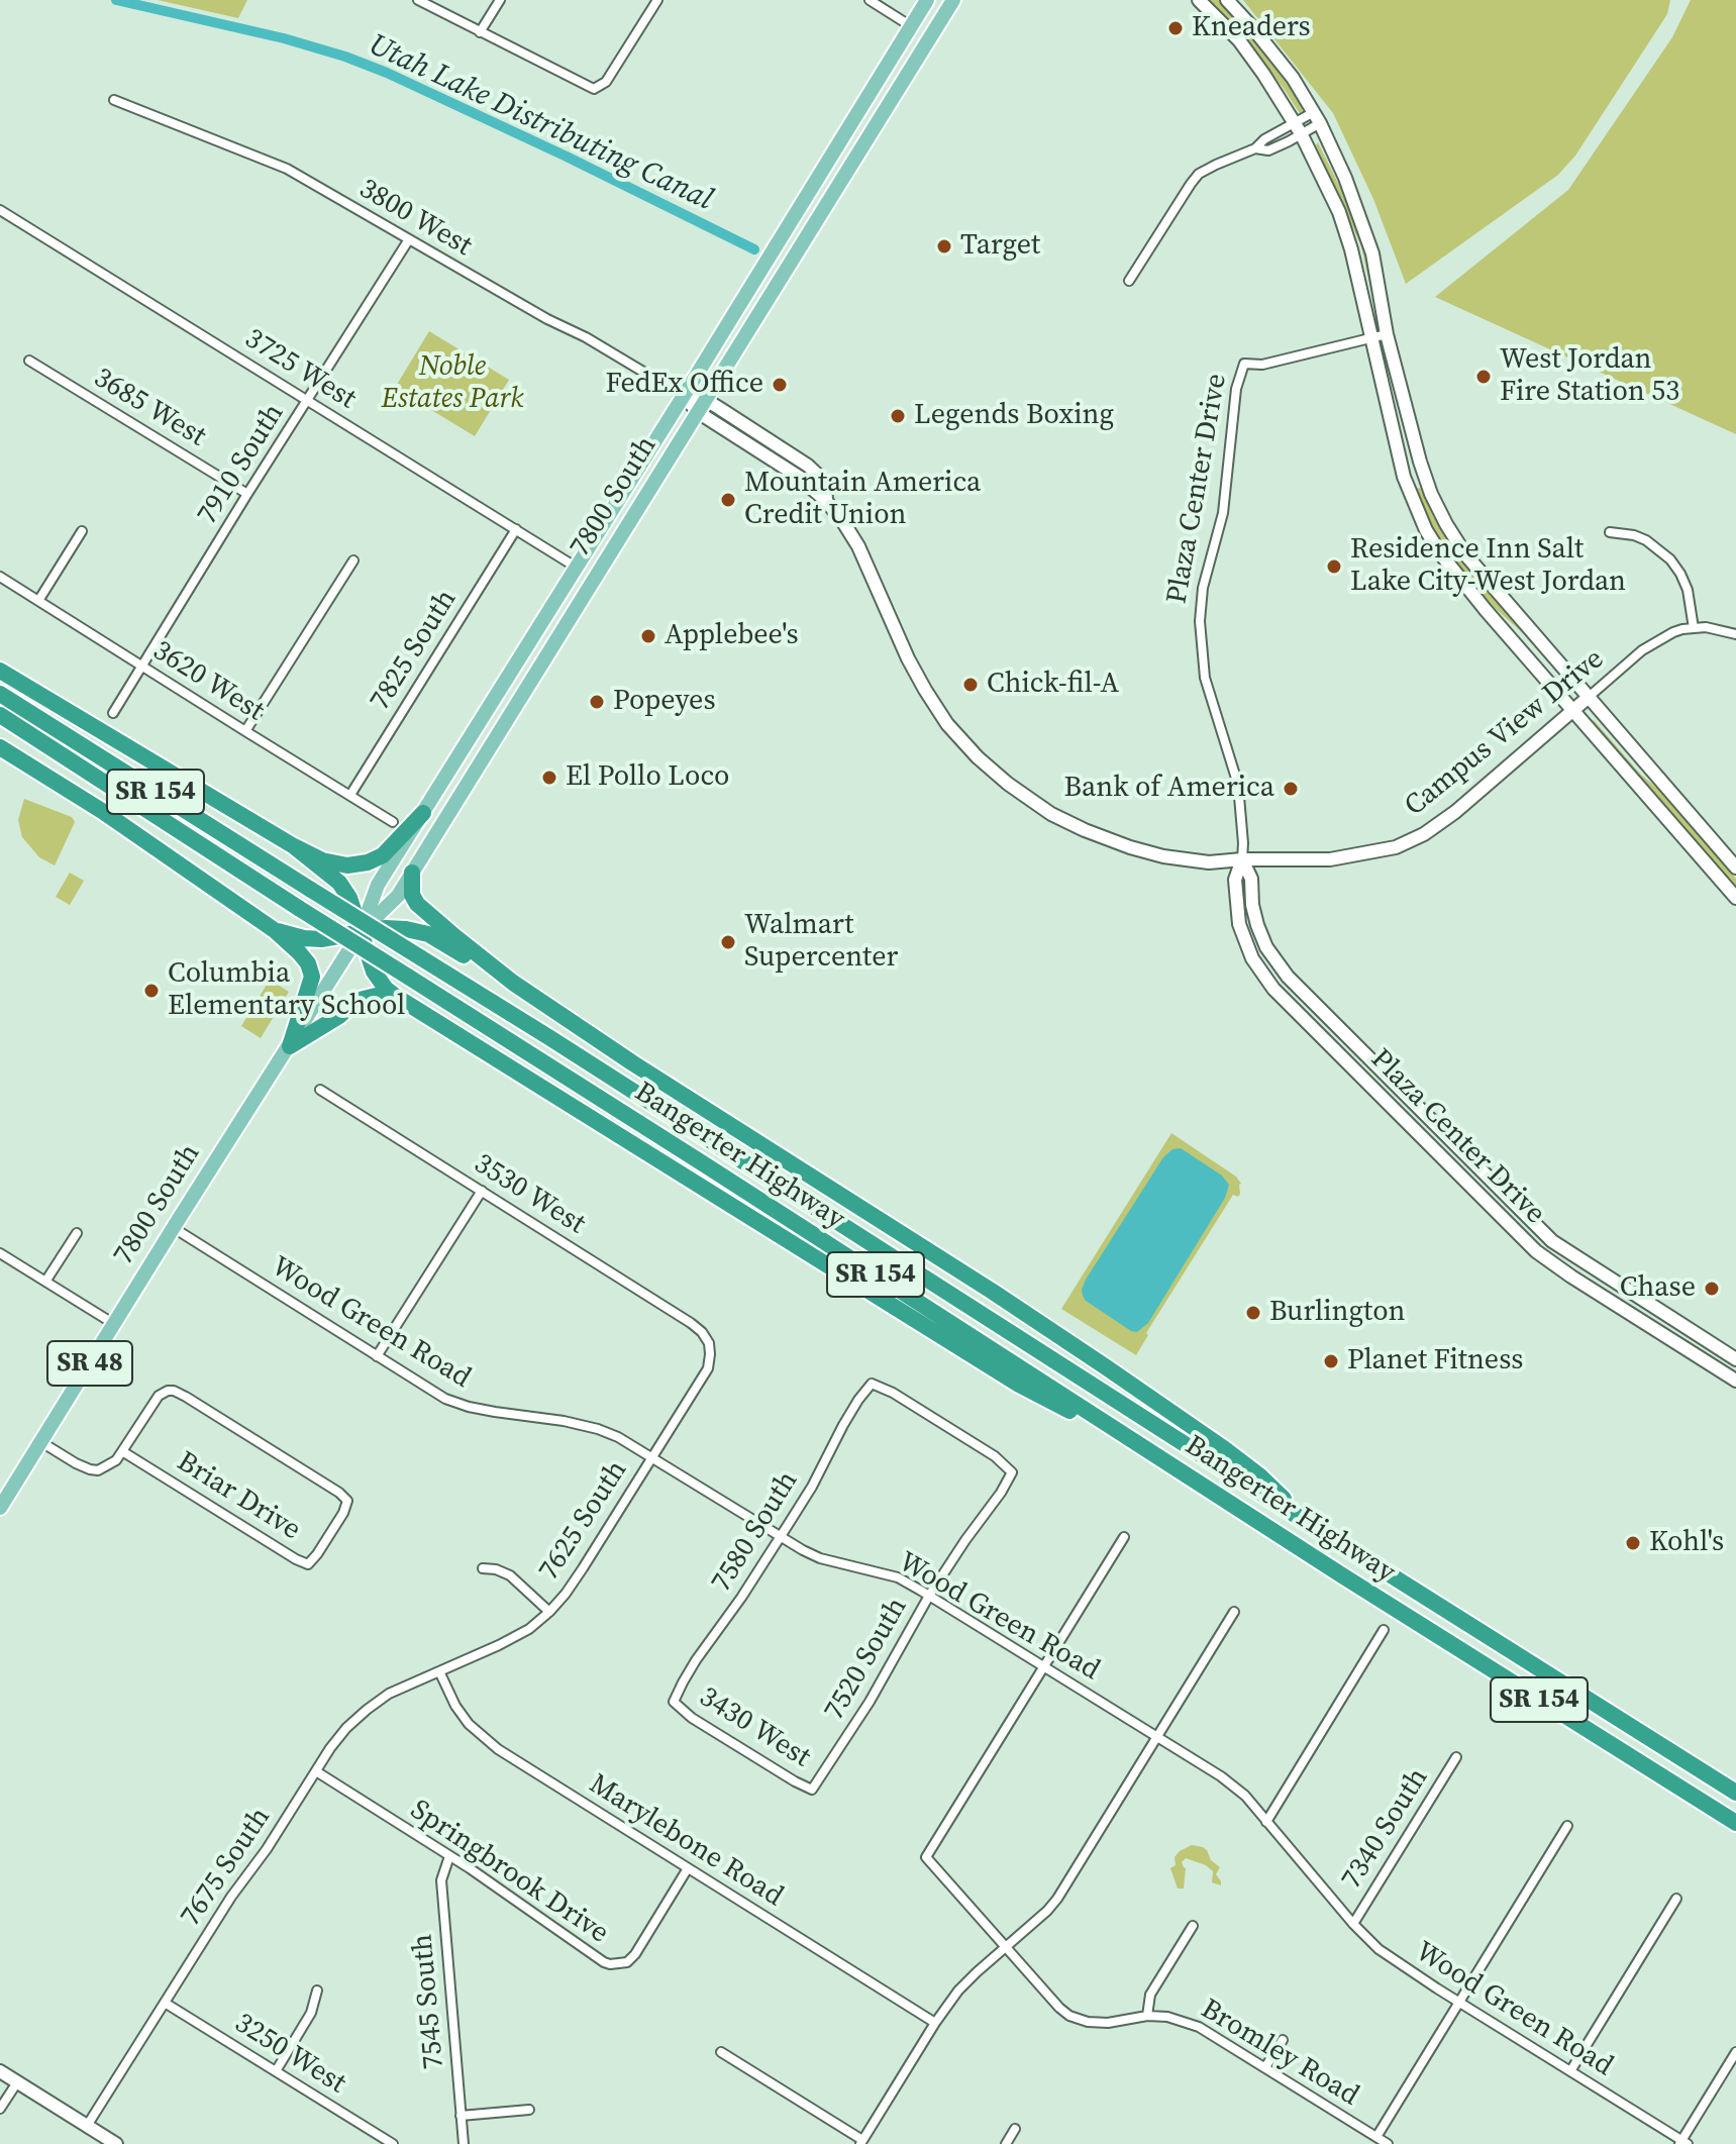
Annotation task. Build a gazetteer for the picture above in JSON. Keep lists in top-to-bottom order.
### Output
{
  "streets": {
    "highway": ["SR 154", "Bangerter Highway"],
    "main road": ["7800 South", "SR 48"],
    "street": [
      "3800 West",
      "3725 West",
      "3685 West",
      "7910 South",
      "Plaza Center Drive",
      "7825 South",
      "3620 West",
      "Campus View Drive",
      "3530 West",
      "Wood Green Road",
      "Briar Drive",
      "7625 South",
      "7580 South",
      "7520 South",
      "3430 West",
      "7340 South",
      "Marylebone Road",
      "7675 South",
      "Springbrook Drive",
      "7545 South",
      "Bromley Road",
      "3250 West"
    ]
  },
  "crossings": [
    ["3800 West", "7910 South"],
    ["3800 West", "7800 South"],
    ["3800 West", "Campus View Drive"],
    ["3725 West", "7910 South"],
    ["3725 West", "7800 South"],
    ["3725 West", "7825 South"],
    ["3685 West", "7910 South"],
    ["7910 South", "3620 West"],
    ["Plaza Center Drive", "Campus View Drive"],
    ["7800 South", "Campus View Drive"],
    ["7800 South", "Wood Green Road"],
    ["7825 South", "3620 West"],
    ["3530 West", "7625 South"],
    ["Wood Green Road", "7625 South"],
    ["Wood Green Road", "7580 South"],
    ["Wood Green Road", "7520 South"],
    ["Wood Green Road", "7340 South"],
    ["Wood Green Road", "Bromley Road"],
    ["7625 South", "Marylebone Road"],
    ["7625 South", "7675 South"],
    ["7580 South", "7520 South"],
    ["7580 South", "3430 West"],
    ["7520 South", "3430 West"],
    ["Marylebone Road", "7675 South"],
    ["Marylebone Road", "Springbrook Drive"],
    ["7675 South", "Springbrook Drive"],
    ["7675 South", "3250 West"],
    ["Springbrook Drive", "7545 South"]
  ],
  "water": ["Utah Lake Distributing Canal"],
  "parks": ["Noble Estates Park"],
  "places": [
    "Kneaders",
    "Target",
    "West Jordan Fire Station 53",
    "FedEx Office",
    "Legends Boxing",
    "Mountain America Credit Union",
    "Residence Inn Salt Lake City-West Jordan",
    "Applebee's",
    "Chick-fil-A",
    "Popeyes",
    "El Pollo Loco",
    "Bank of America",
    "Walmart Supercenter",
    "Columbia Elementary School",
    "Chase",
    "Burlington",
    "Planet Fitness",
    "Kohl's"
  ]
}
